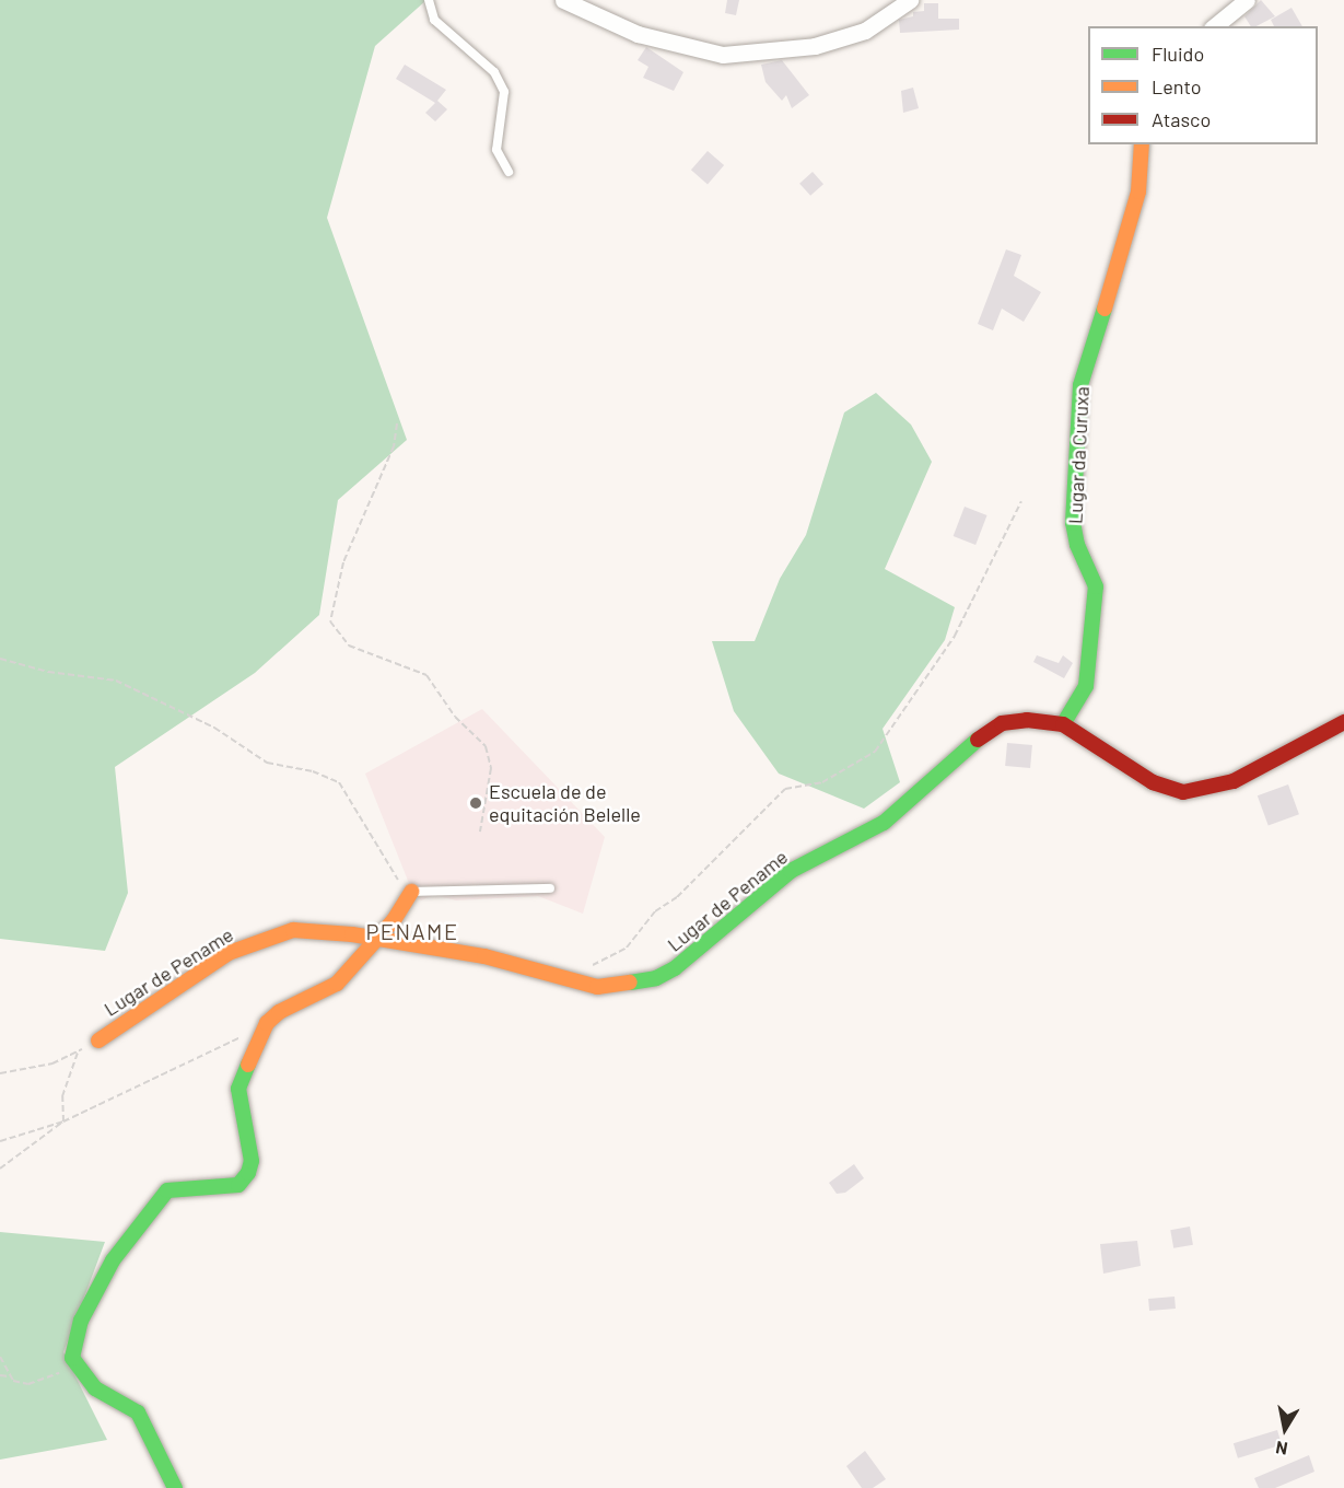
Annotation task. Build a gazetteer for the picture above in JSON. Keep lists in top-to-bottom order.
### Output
{
  "streets": {
    "street": ["Lugar da Curuxa", "Lugar de Pename"]
  },
  "crossings": [
    ["Lugar da Curuxa", "Lugar de Pename"]
  ],
  "districts": ["PENAME"],
  "places": ["Escuela de de equitación Belelle"],
  "legend": ["Fluido", "Lento", "Atasco"],
  "north": "bottom"
}
